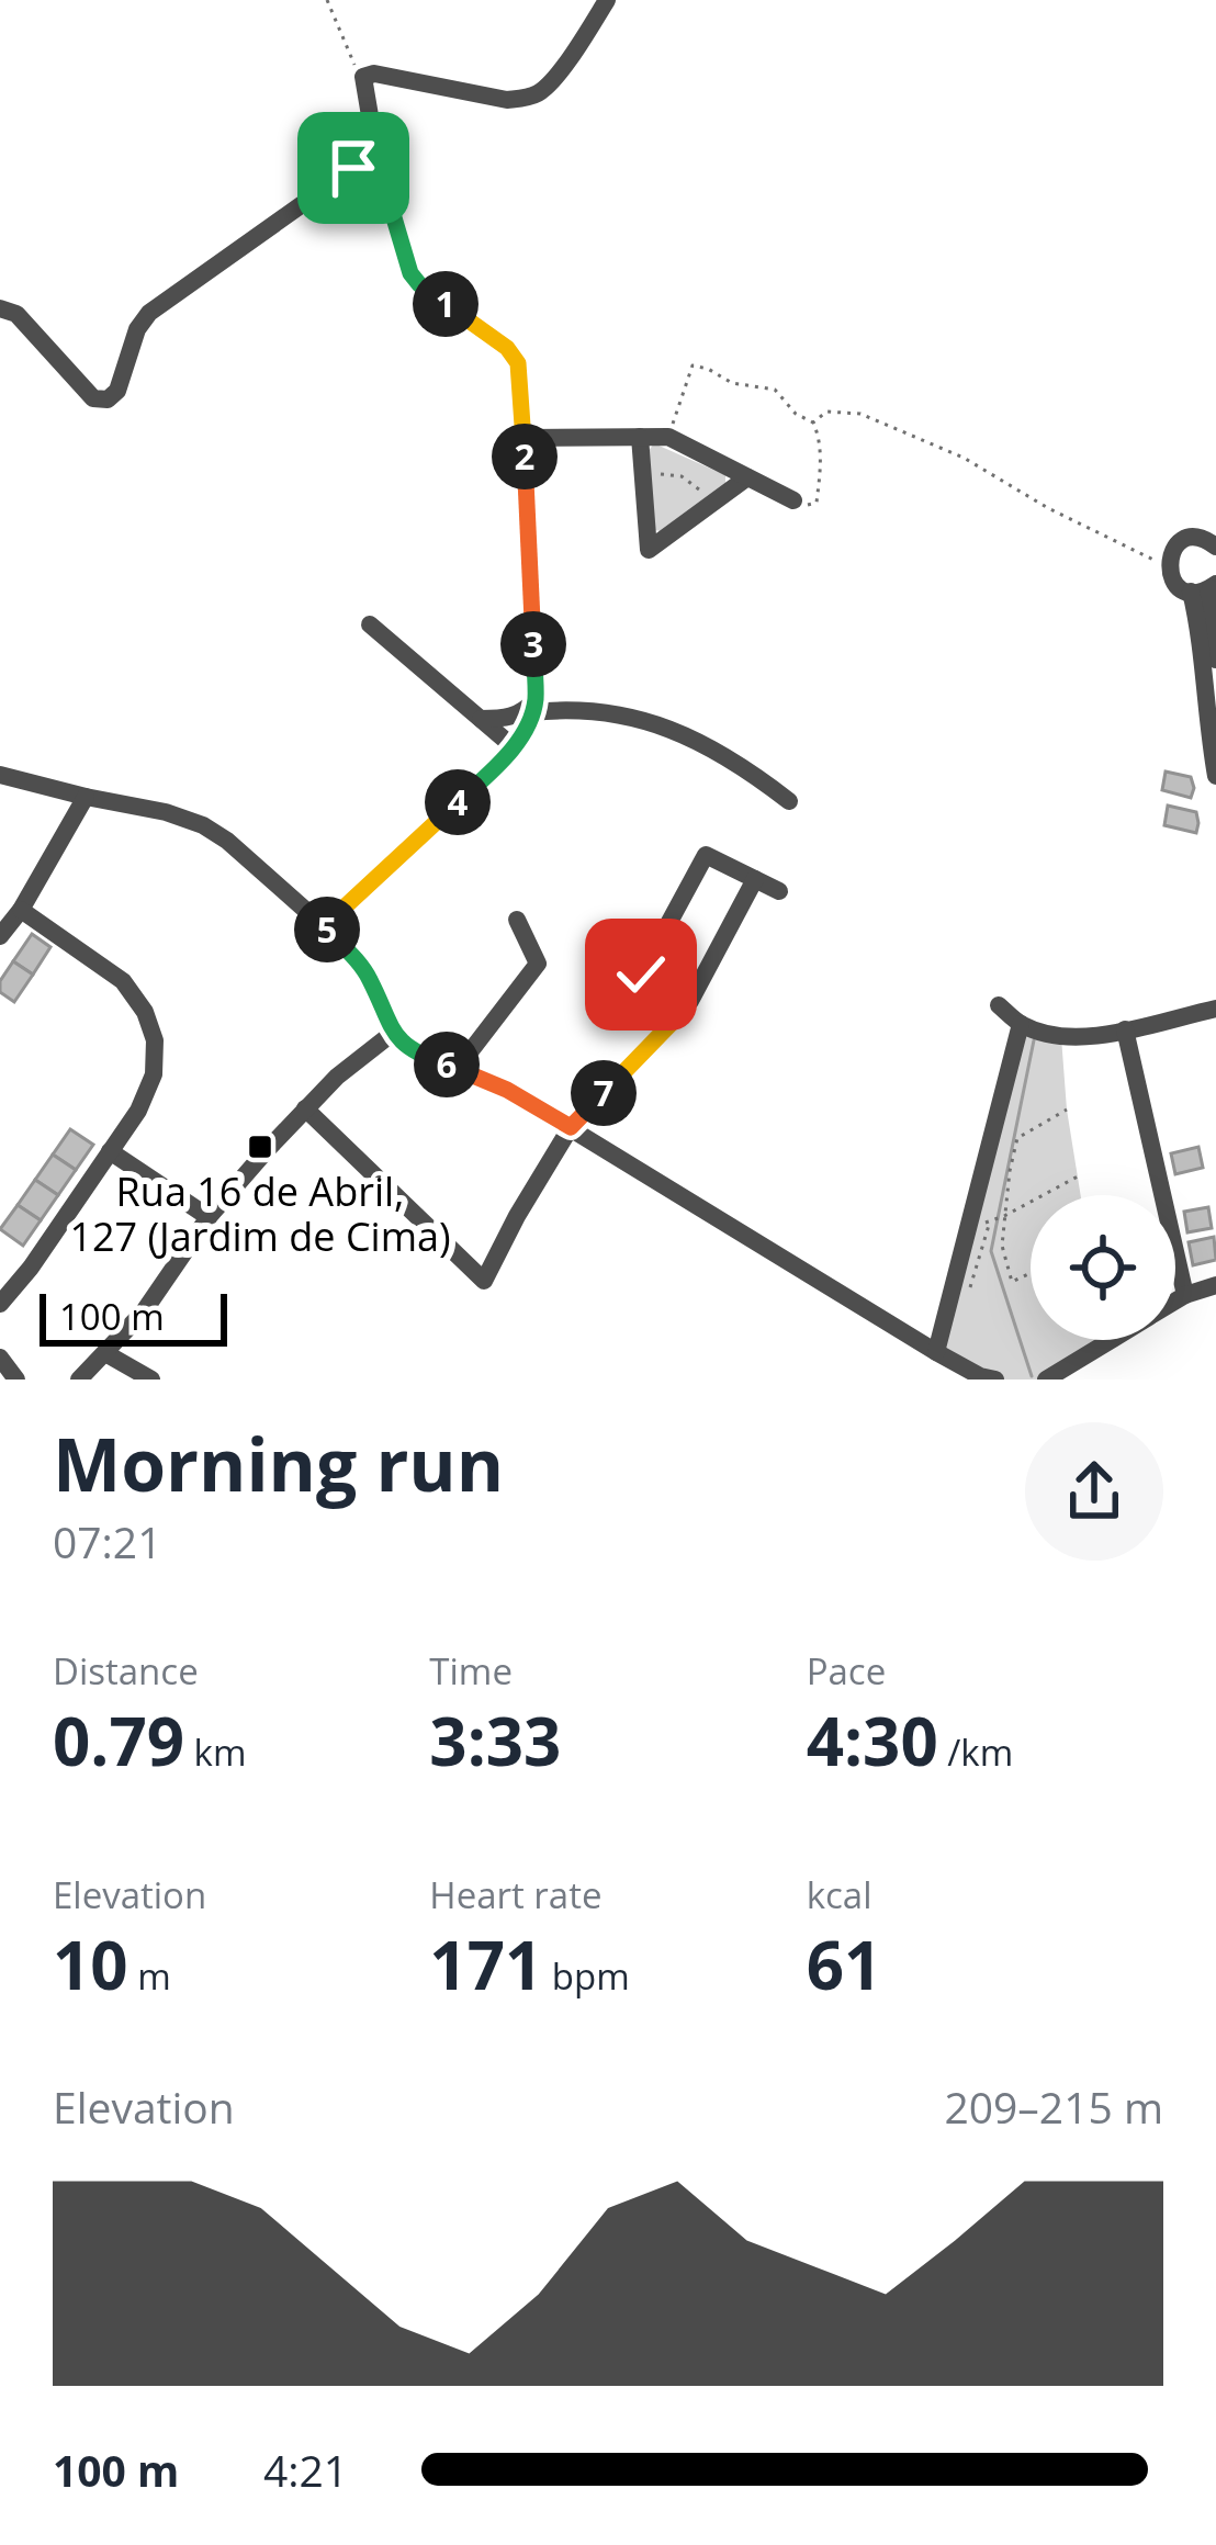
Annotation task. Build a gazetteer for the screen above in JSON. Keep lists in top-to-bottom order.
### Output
{
  "places": {
    "transit": ["Rua 16 de Abril, 127 (Jardim de Cima)"]
  },
  "scale_bar": "100 m",
  "page": {
    "pins": [
      "1",
      "2",
      "3",
      "4",
      "5",
      "6",
      "7"
    ],
    "scale": "100 m",
    "heading": ["Morning run", "07:21"],
    "stats": [
      ["Distance", "0.79 km"],
      ["Time", "3:33"],
      ["Pace", "4:30 /km"],
      ["Elevation", "10 m"],
      ["Heart rate", "171 bpm"],
      ["kcal", "61"]
    ],
    "chart": ["Elevation", "209–215 m"],
    "list": [
      {
        "name": "100 m",
        "note": "4:21"
      }
    ]
  }
}
